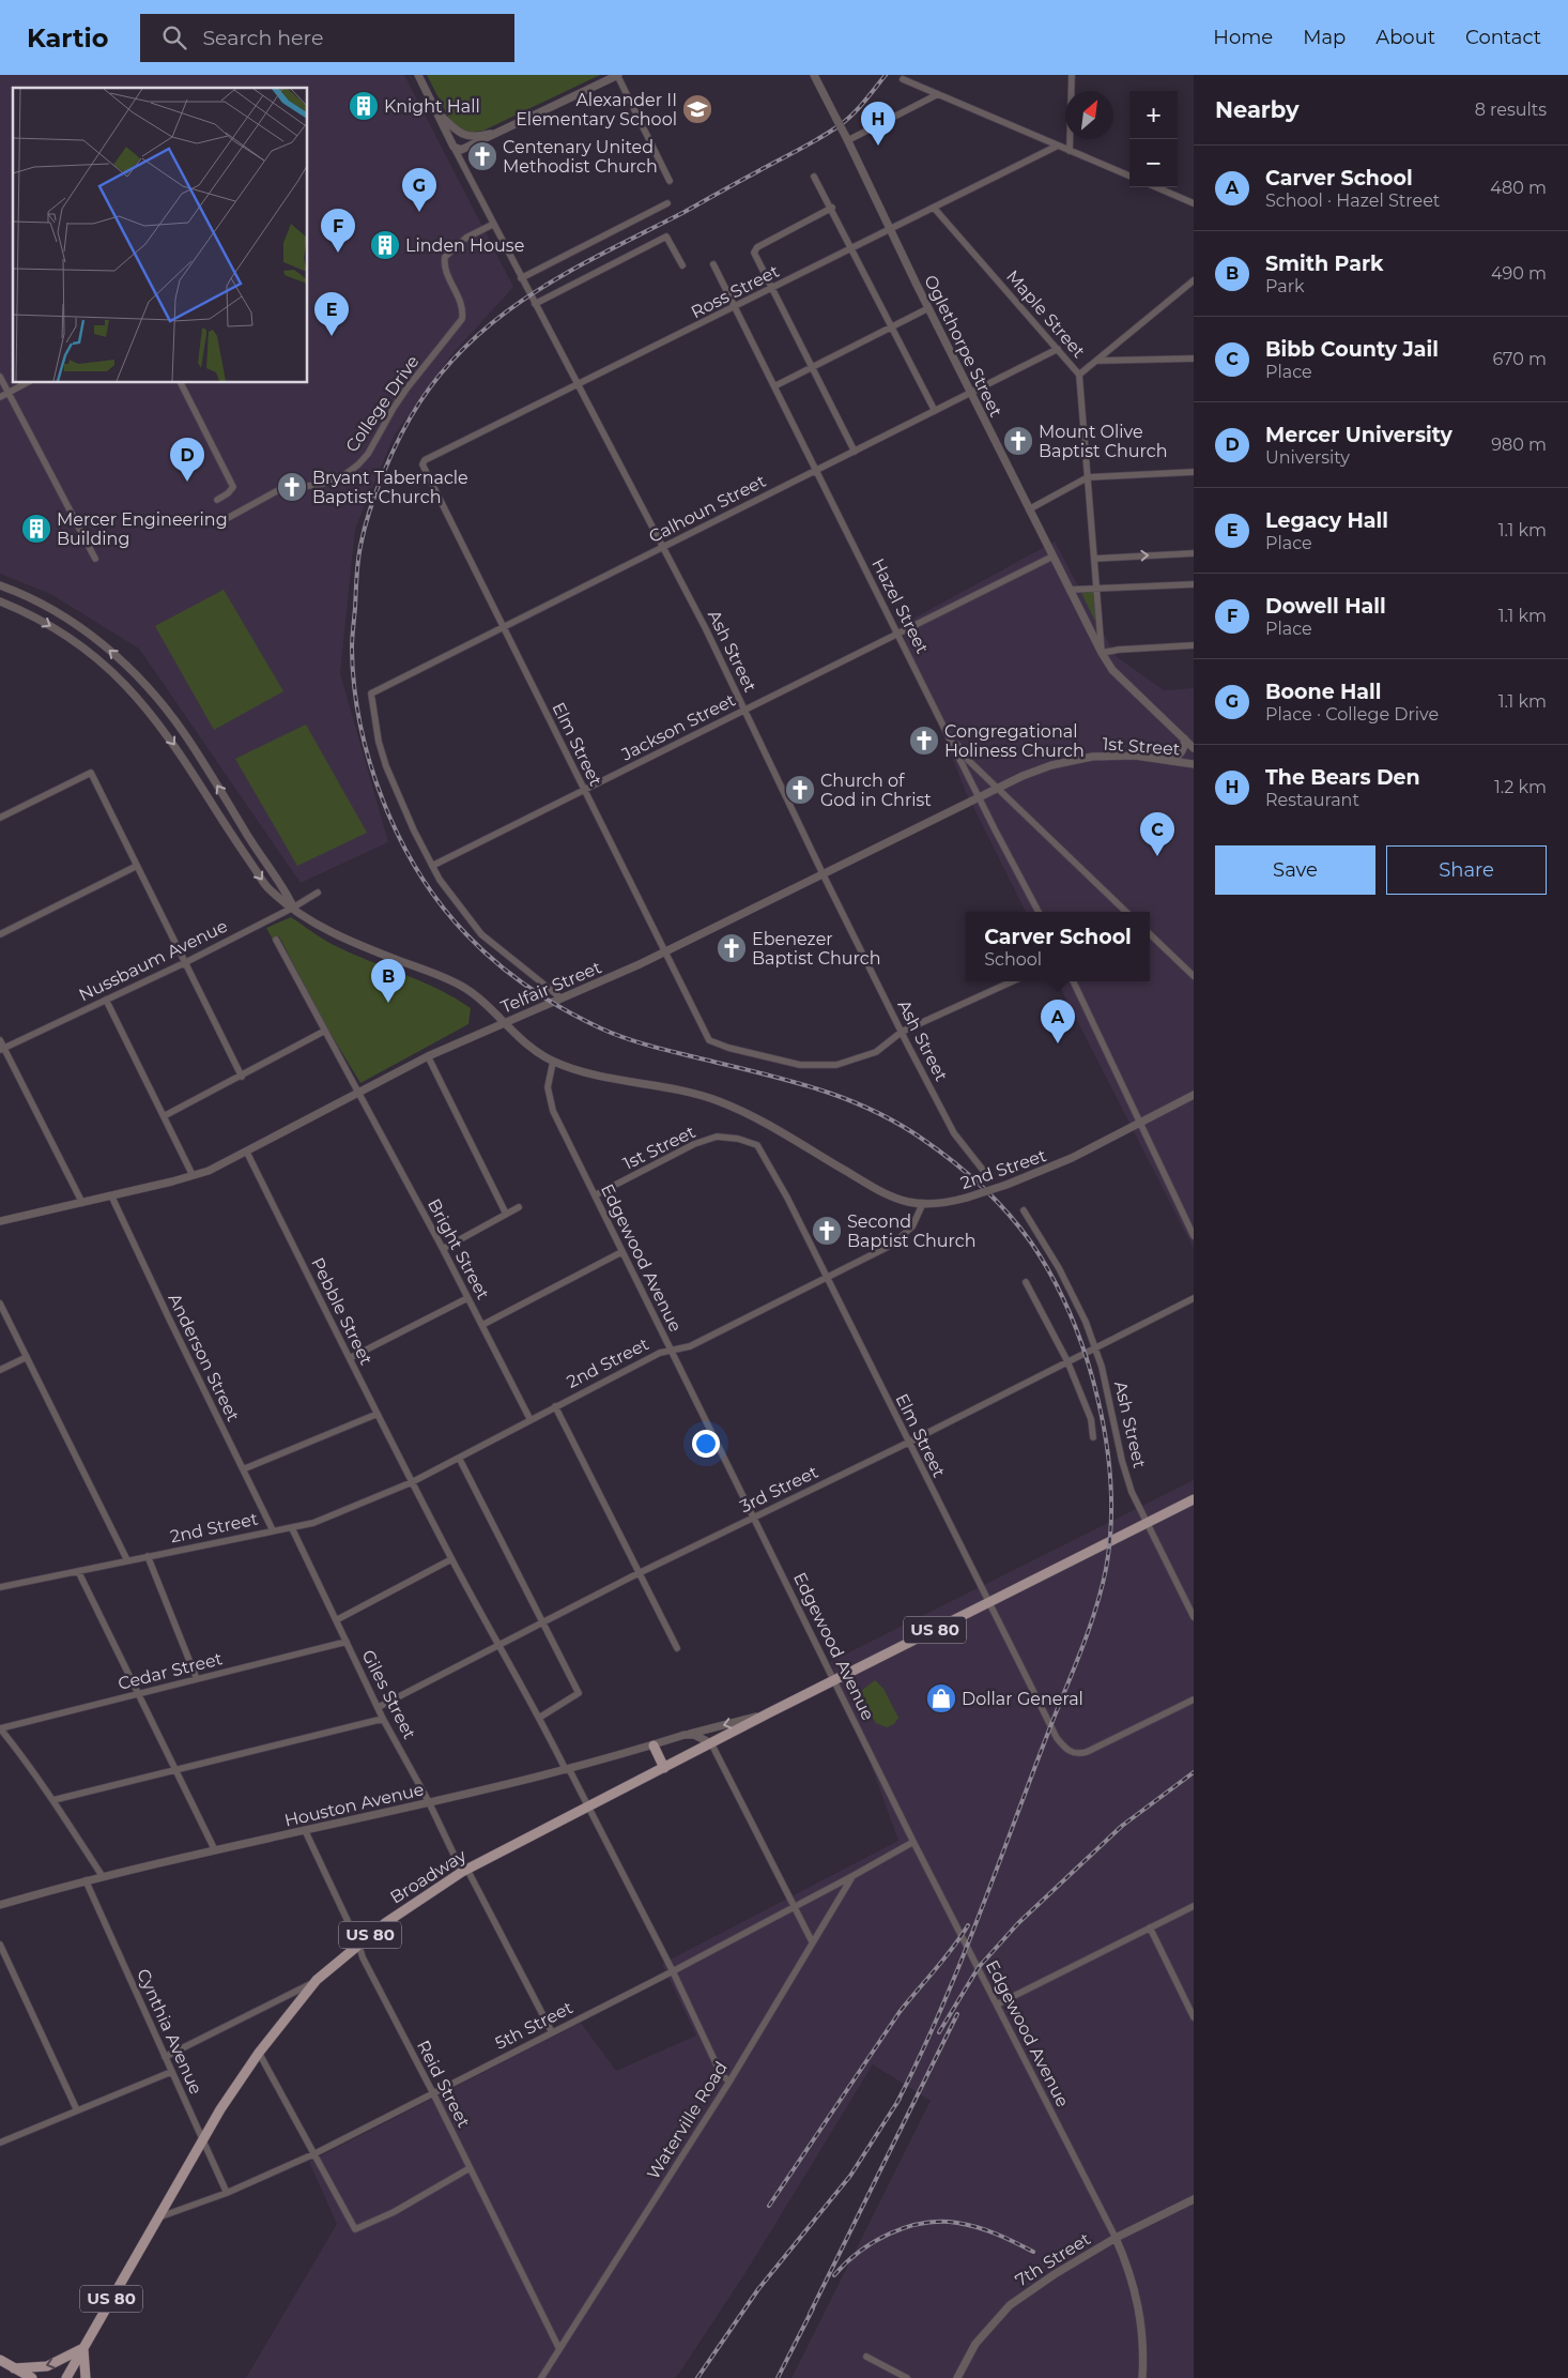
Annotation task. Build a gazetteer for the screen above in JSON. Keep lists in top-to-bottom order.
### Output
{
  "streets": {
    "main road": ["US 80", "Broadway"],
    "street": [
      "Ross Street",
      "Maple Street",
      "Oglethorpe Street",
      "College Drive",
      "Calhoun Street",
      "Hazel Street",
      "Ash Street",
      "Jackson Street",
      "Elm Street",
      "1st Street",
      "Nussbaum Avenue",
      "Telfair Street",
      "2nd Street",
      "Bright Street",
      "Edgewood Avenue",
      "Pebble Street",
      "Anderson Street",
      "3rd Street",
      "Cedar Street",
      "Giles Street",
      "Houston Avenue",
      "5th Street",
      "Cynthia Avenue",
      "Reid Street",
      "Waterville Road",
      "7th Street"
    ]
  },
  "crossings": [
    ["Ross Street", "Maple Street"],
    ["Ross Street", "Oglethorpe Street"],
    ["Ross Street", "Hazel Street"],
    ["Ross Street", "Ash Street"],
    ["Ross Street", "Elm Street"],
    ["Maple Street", "Oglethorpe Street"],
    ["Maple Street", "Calhoun Street"],
    ["Oglethorpe Street", "Calhoun Street"],
    ["Oglethorpe Street", "Jackson Street"],
    ["College Drive", "Ash Street"],
    ["Calhoun Street", "Hazel Street"],
    ["Calhoun Street", "Ash Street"],
    ["Calhoun Street", "Jackson Street"],
    ["Calhoun Street", "Elm Street"],
    ["Hazel Street", "Jackson Street"],
    ["Hazel Street", "Telfair Street"],
    ["Ash Street", "Jackson Street"],
    ["Ash Street", "Elm Street"],
    ["Ash Street", "Telfair Street"],
    ["Ash Street", "3rd Street"],
    ["Ash Street", "US 80"],
    ["Jackson Street", "Elm Street"],
    ["Elm Street", "1st Street"],
    ["Elm Street", "Telfair Street"],
    ["Elm Street", "2nd Street"],
    ["Elm Street", "3rd Street"],
    ["Elm Street", "US 80"],
    ["1st Street", "Telfair Street"],
    ["1st Street", "Edgewood Avenue"],
    ["Telfair Street", "Bright Street"],
    ["Telfair Street", "Pebble Street"],
    ["Telfair Street", "Anderson Street"],
    ["2nd Street", "Bright Street"],
    ["2nd Street", "Edgewood Avenue"],
    ["2nd Street", "Pebble Street"],
    ["2nd Street", "Anderson Street"],
    ["2nd Street", "Giles Street"],
    ["Edgewood Avenue", "3rd Street"],
    ["Edgewood Avenue", "US 80"],
    ["Edgewood Avenue", "5th Street"],
    ["Edgewood Avenue", "7th Street"],
    ["Pebble Street", "3rd Street"],
    ["Pebble Street", "Houston Avenue"],
    ["Pebble Street", "Broadway"],
    ["Pebble Street", "5th Street"],
    ["Pebble Street", "Waterville Road"],
    ["3rd Street", "Giles Street"],
    ["US 80", "Houston Avenue"],
    ["US 80", "Broadway"],
    ["Cedar Street", "Giles Street"],
    ["Giles Street", "Houston Avenue"],
    ["Giles Street", "Broadway"],
    ["Giles Street", "5th Street"],
    ["Houston Avenue", "Cynthia Avenue"],
    ["Houston Avenue", "Reid Street"],
    ["Broadway", "5th Street"],
    ["Broadway", "Cynthia Avenue"],
    ["Broadway", "Reid Street"],
    ["5th Street", "Cynthia Avenue"],
    ["5th Street", "Reid Street"],
    ["5th Street", "Waterville Road"],
    ["Reid Street", "Waterville Road"]
  ],
  "places": {
    "building": ["Knight Hall", "Linden House", "Mercer Engineering Building"],
    "school or university": ["Alexander II Elementary School"],
    "church": [
      "Centenary United Methodist Church",
      "Mount Olive Baptist Church",
      "Bryant Tabernacle Baptist Church",
      "Congregational Holiness Church",
      "Church of God in Christ",
      "Ebenezer Baptist Church",
      "Second Baptist Church"
    ],
    "shop": ["Dollar General"]
  },
  "north": "top right",
  "page": {
    "header": "Kartio",
    "search": "Search here",
    "nav": [
      "Home",
      "Map",
      "About",
      "Contact"
    ],
    "heading": ["Nearby", "8 results"],
    "map_buttons": ["+", "−"],
    "pins": [
      "H",
      "G",
      "F",
      "E",
      "D",
      "C",
      "B",
      "A"
    ],
    "list": [
      {
        "mark": "A",
        "name": "Carver School",
        "note": "School · Hazel Street",
        "value": "480 m"
      },
      {
        "mark": "B",
        "name": "Smith Park",
        "note": "Park",
        "value": "490 m"
      },
      {
        "mark": "C",
        "name": "Bibb County Jail",
        "note": "Place",
        "value": "670 m"
      },
      {
        "mark": "D",
        "name": "Mercer University",
        "note": "University",
        "value": "980 m"
      },
      {
        "mark": "E",
        "name": "Legacy Hall",
        "note": "Place",
        "value": "1.1 km"
      },
      {
        "mark": "F",
        "name": "Dowell Hall",
        "note": "Place",
        "value": "1.1 km"
      },
      {
        "mark": "G",
        "name": "Boone Hall",
        "note": "Place · College Drive",
        "value": "1.1 km"
      },
      {
        "mark": "H",
        "name": "The Bears Den",
        "note": "Restaurant",
        "value": "1.2 km"
      }
    ],
    "buttons": ["Save", "Share"],
    "popup": ["Carver School", "School"]
  }
}
